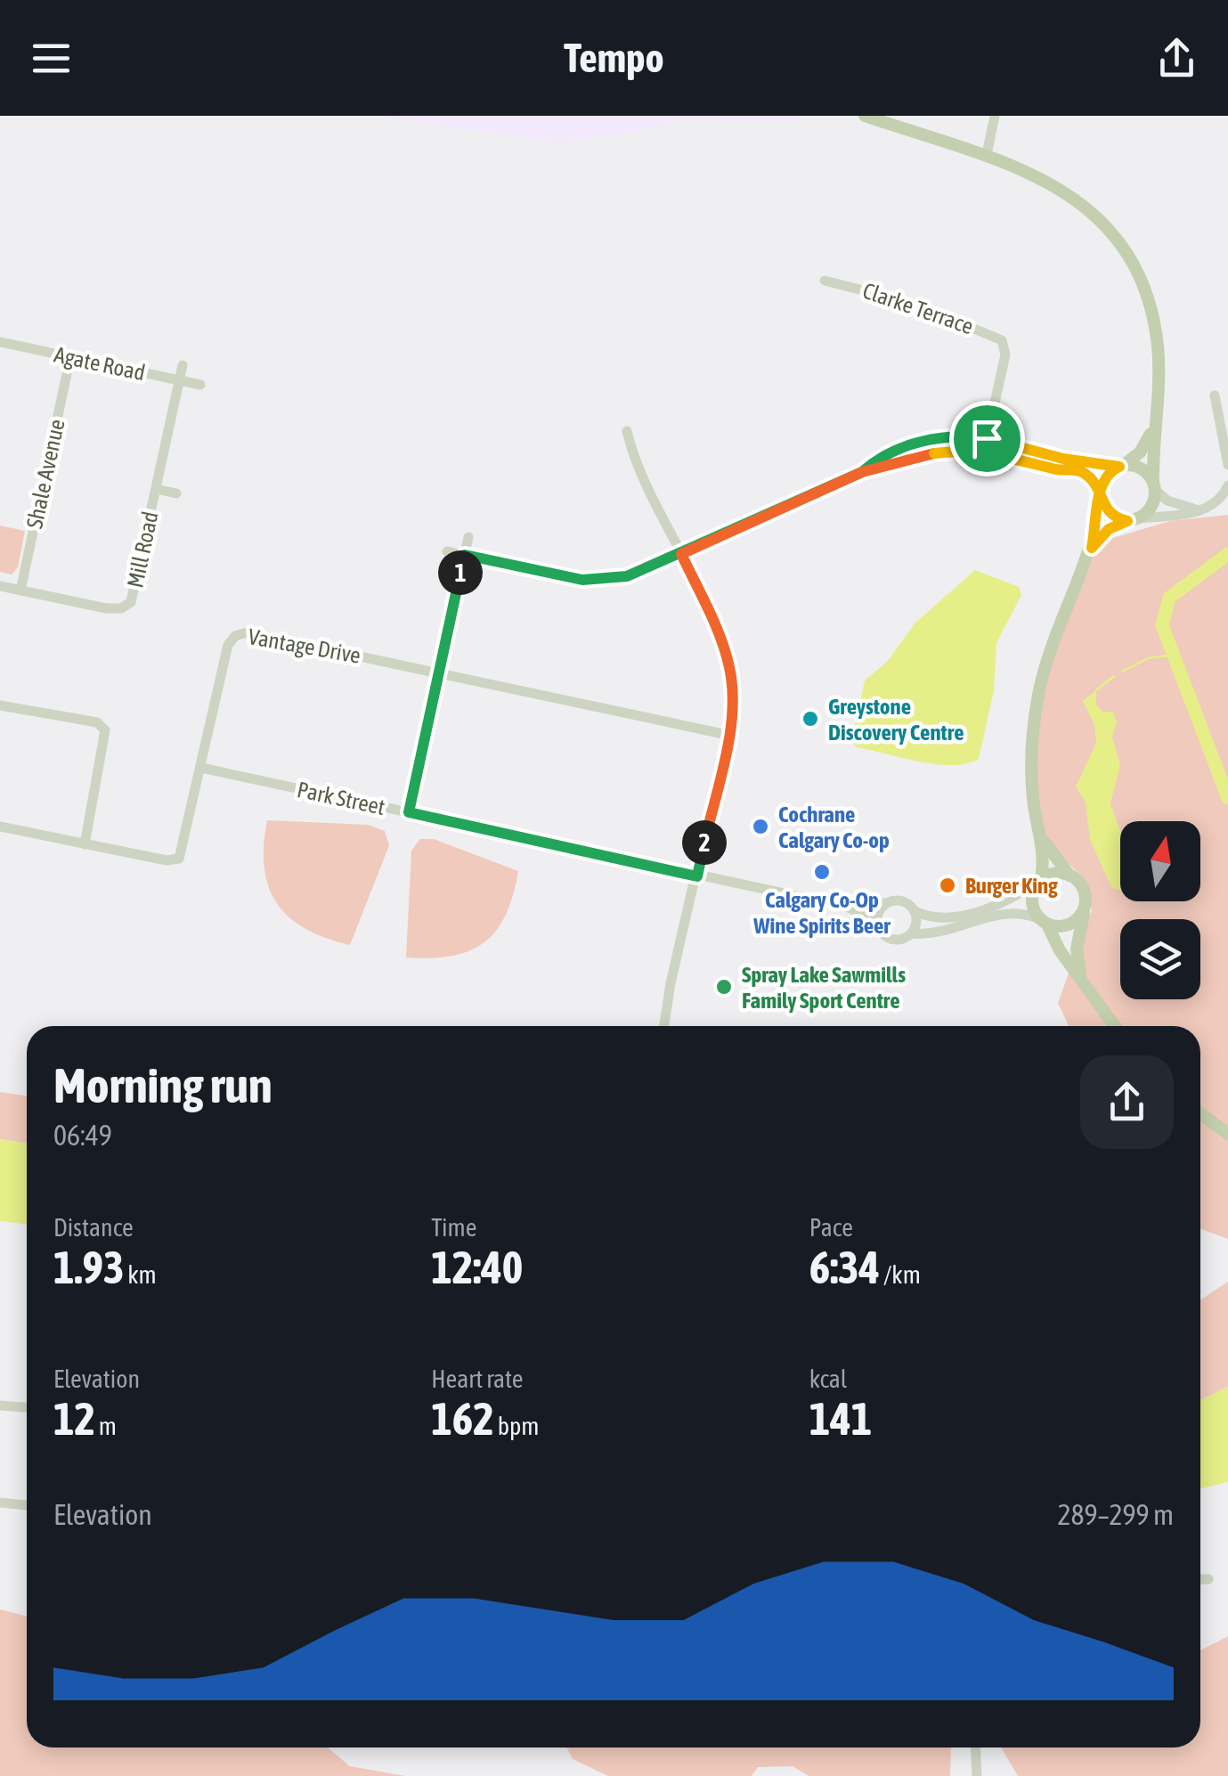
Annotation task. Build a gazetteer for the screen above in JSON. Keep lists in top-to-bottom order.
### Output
{
  "streets": {
    "street": [
      "Clarke Terrace",
      "Agate Road",
      "Shale Avenue",
      "Mill Road",
      "Vantage Drive",
      "Park Street"
    ]
  },
  "crossings": [
    ["Agate Road", "Shale Avenue"],
    ["Agate Road", "Mill Road"],
    ["Shale Avenue", "Mill Road"],
    ["Vantage Drive", "Park Street"]
  ],
  "places": [
    "Greystone Discovery Centre",
    "Cochrane Calgary Co-op",
    "Calgary Co-Op Wine Spirits Beer",
    "Burger King",
    "Spray Lake Sawmills Family Sport Centre"
  ],
  "north": "top",
  "page": {
    "header": "Tempo",
    "pins": ["1", "2"],
    "heading": ["Morning run", "06:49"],
    "stats": [
      ["Distance", "1.93 km"],
      ["Time", "12:40"],
      ["Pace", "6:34 /km"],
      ["Elevation", "12 m"],
      ["Heart rate", "162 bpm"],
      ["kcal", "141"]
    ],
    "chart": ["Elevation", "289–299 m"]
  }
}
